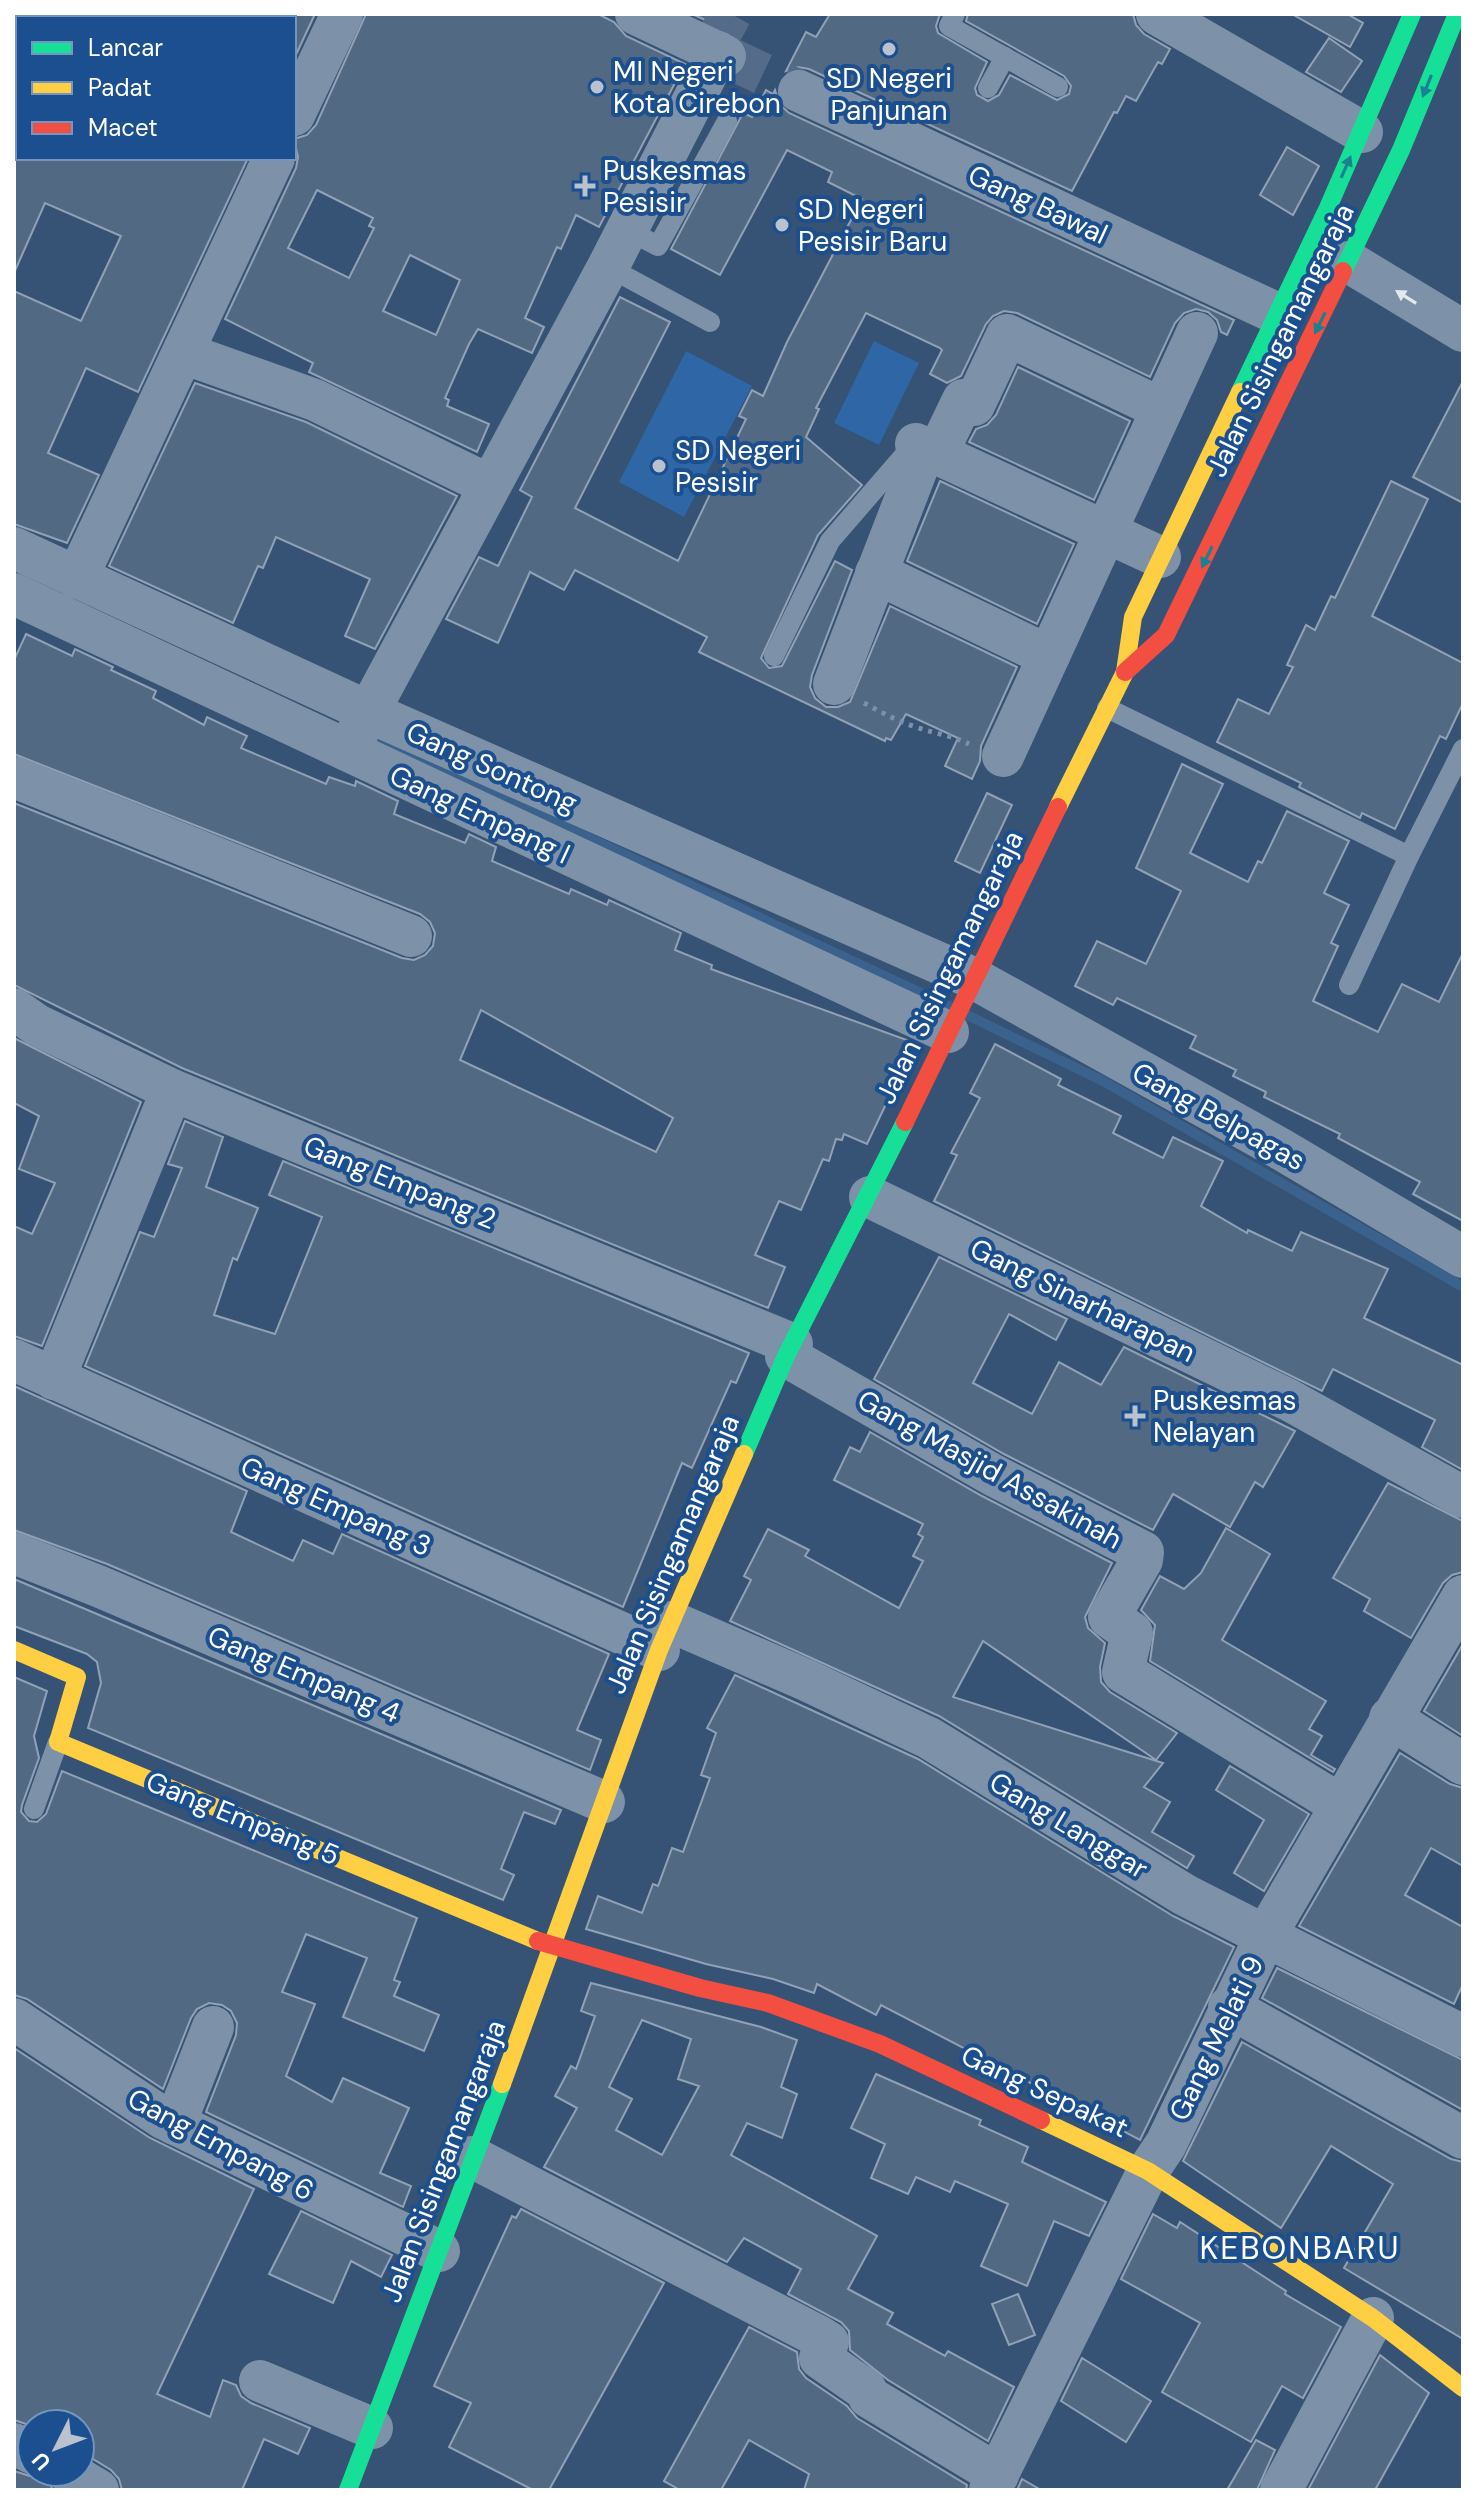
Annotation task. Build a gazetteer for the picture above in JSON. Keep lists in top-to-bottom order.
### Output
{
  "streets": {
    "main road": ["Jalan Sisingamangaraja", "Gang Empang 5", "Gang Sepakat"],
    "street": [
      "Gang Bawal",
      "Gang Sontong",
      "Gang Empang I",
      "Gang Belpagas",
      "Gang Empang 2",
      "Gang Sinarharapan",
      "Gang Masjid Assakinah",
      "Gang Empang 3",
      "Gang Empang 4",
      "Gang Langgar",
      "Gang Melati 9",
      "Gang Empang 6"
    ]
  },
  "crossings": [
    ["Gang Bawal", "Jalan Sisingamangaraja"],
    ["Jalan Sisingamangaraja", "Gang Sontong"],
    ["Jalan Sisingamangaraja", "Gang Empang I"],
    ["Jalan Sisingamangaraja", "Gang Belpagas"],
    ["Jalan Sisingamangaraja", "Gang Empang 2"],
    ["Jalan Sisingamangaraja", "Gang Sinarharapan"],
    ["Jalan Sisingamangaraja", "Gang Masjid Assakinah"],
    ["Jalan Sisingamangaraja", "Gang Empang 3"],
    ["Jalan Sisingamangaraja", "Gang Empang 4"],
    ["Jalan Sisingamangaraja", "Gang Empang 5"],
    ["Jalan Sisingamangaraja", "Gang Langgar"],
    ["Jalan Sisingamangaraja", "Gang Sepakat"],
    ["Jalan Sisingamangaraja", "Gang Empang 6"],
    ["Gang Sontong", "Gang Empang I"],
    ["Gang Sontong", "Gang Belpagas"],
    ["Gang Empang 2", "Gang Masjid Assakinah"],
    ["Gang Masjid Assakinah", "Gang Melati 9"],
    ["Gang Empang 3", "Gang Langgar"],
    ["Gang Empang 5", "Gang Sepakat"],
    ["Gang Langgar", "Gang Melati 9"],
    ["Gang Melati 9", "Gang Sepakat"]
  ],
  "districts": ["KEBONBARU"],
  "places": {
    "other": [
      "SD Negeri Panjunan",
      "MI Negeri Kota Cirebon",
      "SD Negeri Pesisir Baru",
      "SD Negeri Pesisir"
    ],
    "health": ["Puskesmas Pesisir", "Puskesmas Nelayan"]
  },
  "legend": ["Lancar", "Padat", "Macet"],
  "north": "bottom left"
}
